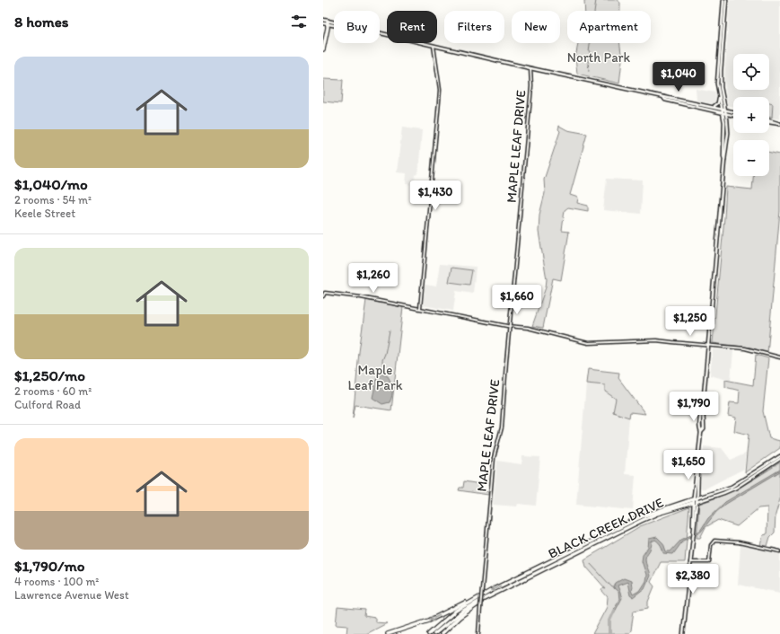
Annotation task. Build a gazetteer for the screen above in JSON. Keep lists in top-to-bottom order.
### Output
{
  "streets": {
    "highway": ["BLACK CREEK DRIVE"],
    "street": ["MAPLE LEAF DRIVE"]
  },
  "parks": ["North Park", "Maple Leaf Park"],
  "page": {
    "heading": "8 homes",
    "chip": [
      "Buy",
      "Rent",
      "Filters",
      "New",
      "Apartment"
    ],
    "list": [
      {
        "name": "$1,040/mo",
        "note": "2 rooms · 54 m² · Keele Street"
      },
      {
        "name": "$1,250/mo",
        "note": "2 rooms · 60 m² · Culford Road"
      },
      {
        "name": "$1,790/mo",
        "note": "4 rooms · 100 m² · Lawrence Avenue West"
      }
    ],
    "map_buttons": ["+", "−"],
    "price": [
      "$1,040",
      "$1,430",
      "$1,260",
      "$1,660",
      "$1,250",
      "$1,790",
      "$1,650",
      "$2,380"
    ]
  }
}
